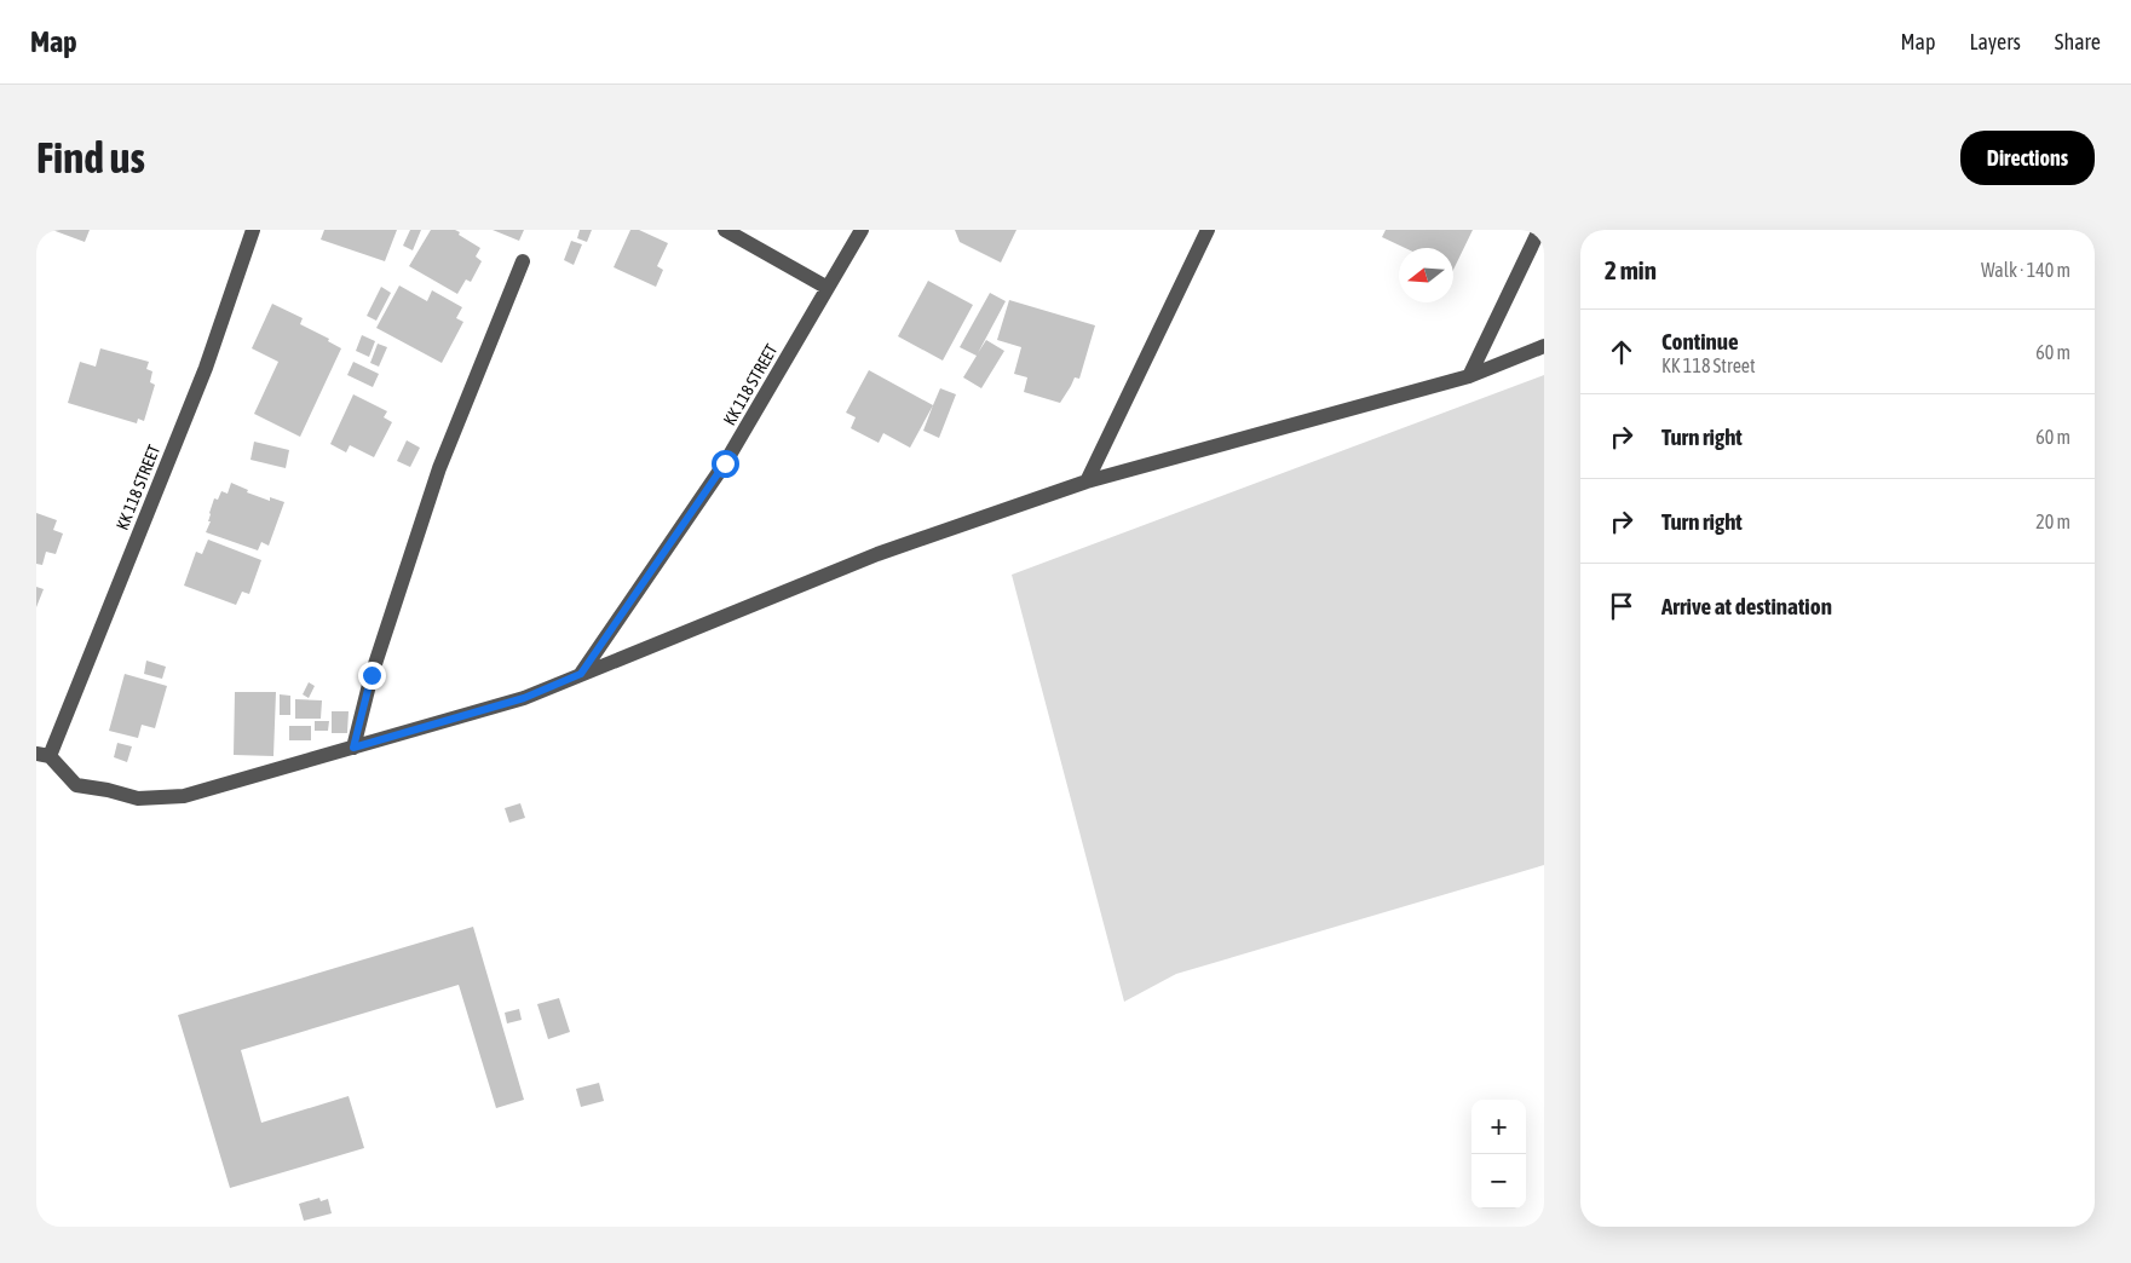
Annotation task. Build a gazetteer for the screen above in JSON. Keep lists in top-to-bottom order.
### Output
{
  "streets": {
    "street": ["KK 118 STREET"]
  },
  "north": "left",
  "page": {
    "header": "Map",
    "nav": ["Map", "Layers", "Share"],
    "buttons": "Directions",
    "title": "Find us",
    "heading": ["2 min", "Walk · 140 m"],
    "list": [
      ["Continue", "KK 118 Street", "60 m"],
      ["Turn right", "60 m"],
      ["Turn right", "20 m"],
      "Arrive at destination"
    ],
    "map_buttons": ["+", "−"]
  }
}
